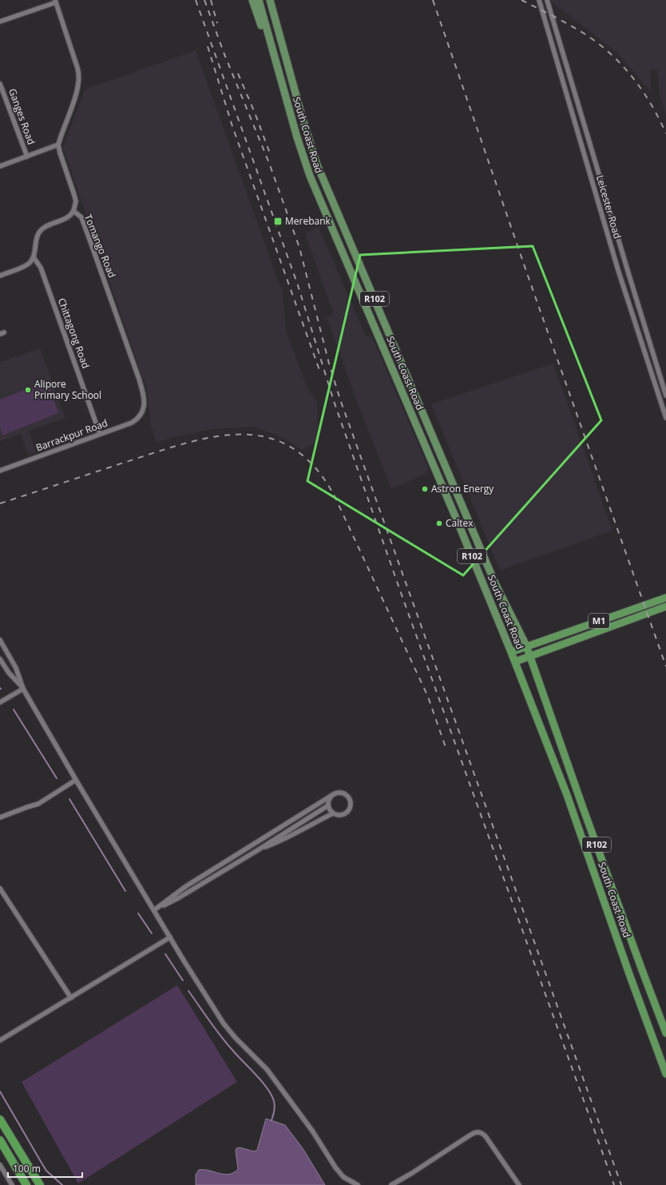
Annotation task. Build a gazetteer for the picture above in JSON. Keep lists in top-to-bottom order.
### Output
{
  "streets": {
    "highway": ["South Coast Road", "R102", "M1"],
    "street": [
      "Ganges Road",
      "Leicester Road",
      "Tomango Road",
      "Chittagong Road",
      "Barrackpur Road"
    ]
  },
  "crossings": [
    ["South Coast Road", "M1"],
    ["Tomango Road", "Barrackpur Road"],
    ["Chittagong Road", "Barrackpur Road"]
  ],
  "places": {
    "transit": ["Merebank"],
    "other": ["Alipore Primary School", "Astron Energy", "Caltex"]
  },
  "scale_bar": "100 m"
}
